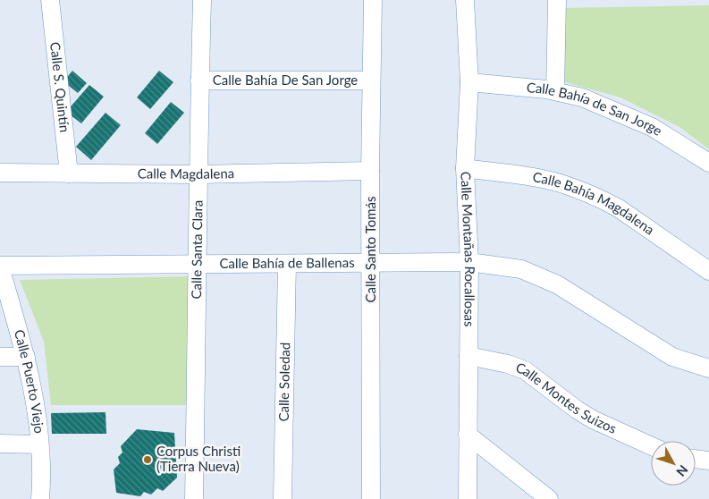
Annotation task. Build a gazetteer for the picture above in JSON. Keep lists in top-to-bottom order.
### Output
{
  "streets": {
    "street": [
      "Calle Bahía De San Jorge",
      "Calle S. Quintín",
      "Calle Bahía de San Jorge",
      "Calle Magdalena",
      "Calle Bahía Magdalena",
      "Calle Santa Clara",
      "Calle Santo Tomás",
      "Calle Montañas Rocallosas",
      "Calle Bahía de Ballenas",
      "Calle Soledad",
      "Calle Puerto Viejo",
      "Calle Montes Suizos"
    ]
  },
  "crossings": [
    ["Calle Bahía De San Jorge", "Calle Santa Clara"],
    ["Calle Bahía De San Jorge", "Calle Santo Tomás"],
    ["Calle S. Quintín", "Calle Magdalena"],
    ["Calle Bahía de San Jorge", "Calle Montañas Rocallosas"],
    ["Calle Magdalena", "Calle Santa Clara"],
    ["Calle Magdalena", "Calle Santo Tomás"],
    ["Calle Bahía Magdalena", "Calle Montañas Rocallosas"],
    ["Calle Santa Clara", "Calle Bahía de Ballenas"],
    ["Calle Santo Tomás", "Calle Bahía de Ballenas"],
    ["Calle Montañas Rocallosas", "Calle Bahía de Ballenas"],
    ["Calle Montañas Rocallosas", "Calle Montes Suizos"],
    ["Calle Bahía de Ballenas", "Calle Soledad"],
    ["Calle Bahía de Ballenas", "Calle Puerto Viejo"]
  ],
  "places": ["Corpus Christi (Tierra Nueva)"],
  "north": "bottom right"
}
